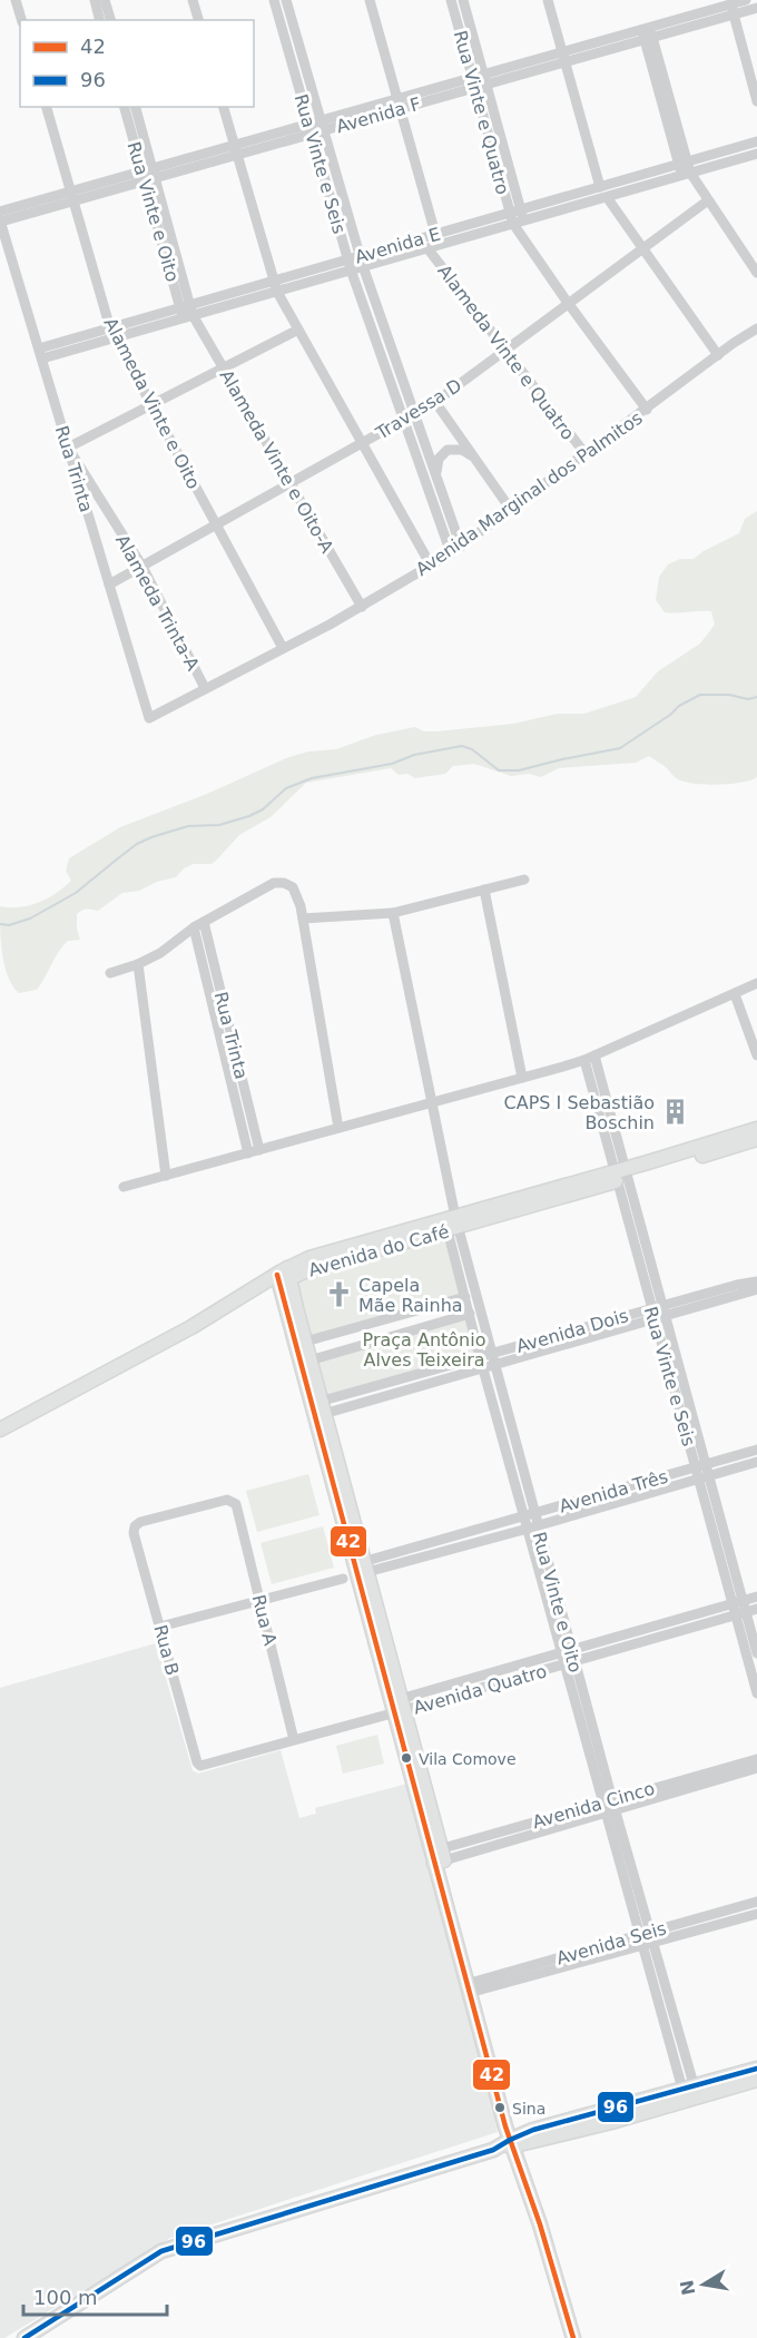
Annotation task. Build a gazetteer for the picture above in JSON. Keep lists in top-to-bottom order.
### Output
{
  "streets": {
    "street": [
      "Rua Vinte e Quatro",
      "Avenida F",
      "Rua Vinte e Seis",
      "Rua Vinte e Oito",
      "Avenida E",
      "Alameda Vinte e Quatro",
      "Alameda Vinte e Oito",
      "Travessa D",
      "Alameda Vinte e Oito-A",
      "Rua Trinta",
      "Avenida Marginal dos Palmitos",
      "Alameda Trinta-A",
      "Avenida do Café",
      "Avenida Dois",
      "Avenida Três",
      "Rua A",
      "Rua B",
      "Avenida Quatro",
      "Avenida Cinco",
      "Avenida Seis"
    ]
  },
  "crossings": [
    ["Rua Vinte e Quatro", "Avenida F"],
    ["Rua Vinte e Quatro", "Avenida E"],
    ["Rua Vinte e Quatro", "Travessa D"],
    ["Rua Vinte e Quatro", "Avenida Marginal dos Palmitos"],
    ["Avenida F", "Rua Vinte e Seis"],
    ["Avenida F", "Rua Vinte e Oito"],
    ["Avenida F", "Alameda Vinte e Oito"],
    ["Avenida F", "Rua Trinta"],
    ["Rua Vinte e Seis", "Avenida E"],
    ["Rua Vinte e Seis", "Travessa D"],
    ["Rua Vinte e Seis", "Avenida Marginal dos Palmitos"],
    ["Rua Vinte e Seis", "Avenida do Café"],
    ["Rua Vinte e Seis", "Avenida Dois"],
    ["Rua Vinte e Seis", "Avenida Três"],
    ["Rua Vinte e Seis", "Avenida Quatro"],
    ["Rua Vinte e Oito", "Avenida E"],
    ["Rua Vinte e Oito", "Alameda Vinte e Oito-A"],
    ["Rua Vinte e Oito", "Avenida do Café"],
    ["Rua Vinte e Oito", "Avenida Dois"],
    ["Rua Vinte e Oito", "Avenida Três"],
    ["Rua Vinte e Oito", "Avenida Quatro"],
    ["Rua Vinte e Oito", "Avenida Cinco"],
    ["Rua Vinte e Oito", "Avenida Seis"],
    ["Avenida E", "Alameda Vinte e Quatro"],
    ["Avenida E", "Alameda Vinte e Oito"],
    ["Avenida E", "Alameda Vinte e Oito-A"],
    ["Avenida E", "Rua Trinta"],
    ["Alameda Vinte e Quatro", "Travessa D"],
    ["Alameda Vinte e Quatro", "Avenida Marginal dos Palmitos"],
    ["Alameda Vinte e Oito", "Travessa D"],
    ["Alameda Vinte e Oito", "Avenida Marginal dos Palmitos"],
    ["Travessa D", "Alameda Vinte e Oito-A"],
    ["Travessa D", "Rua Trinta"],
    ["Travessa D", "Alameda Trinta-A"],
    ["Alameda Vinte e Oito-A", "Avenida Marginal dos Palmitos"],
    ["Rua Trinta", "Avenida Marginal dos Palmitos"],
    ["Rua Trinta", "Alameda Trinta-A"],
    ["Avenida Marginal dos Palmitos", "Alameda Trinta-A"],
    ["Rua A", "Rua B"],
    ["Rua A", "Avenida Quatro"],
    ["Rua B", "Avenida Quatro"]
  ],
  "parks": ["Praça Antônio Alves Teixeira"],
  "places": {
    "building": ["CAPS I Sebastião Boschin"],
    "church": ["Capela Mãe Rainha"],
    "other": ["Vila Comove", "Sina"]
  },
  "lines": ["transit line 42", "transit line 96"],
  "legend": ["42", "96"],
  "scale_bar": "100 m",
  "north": "left"
}
